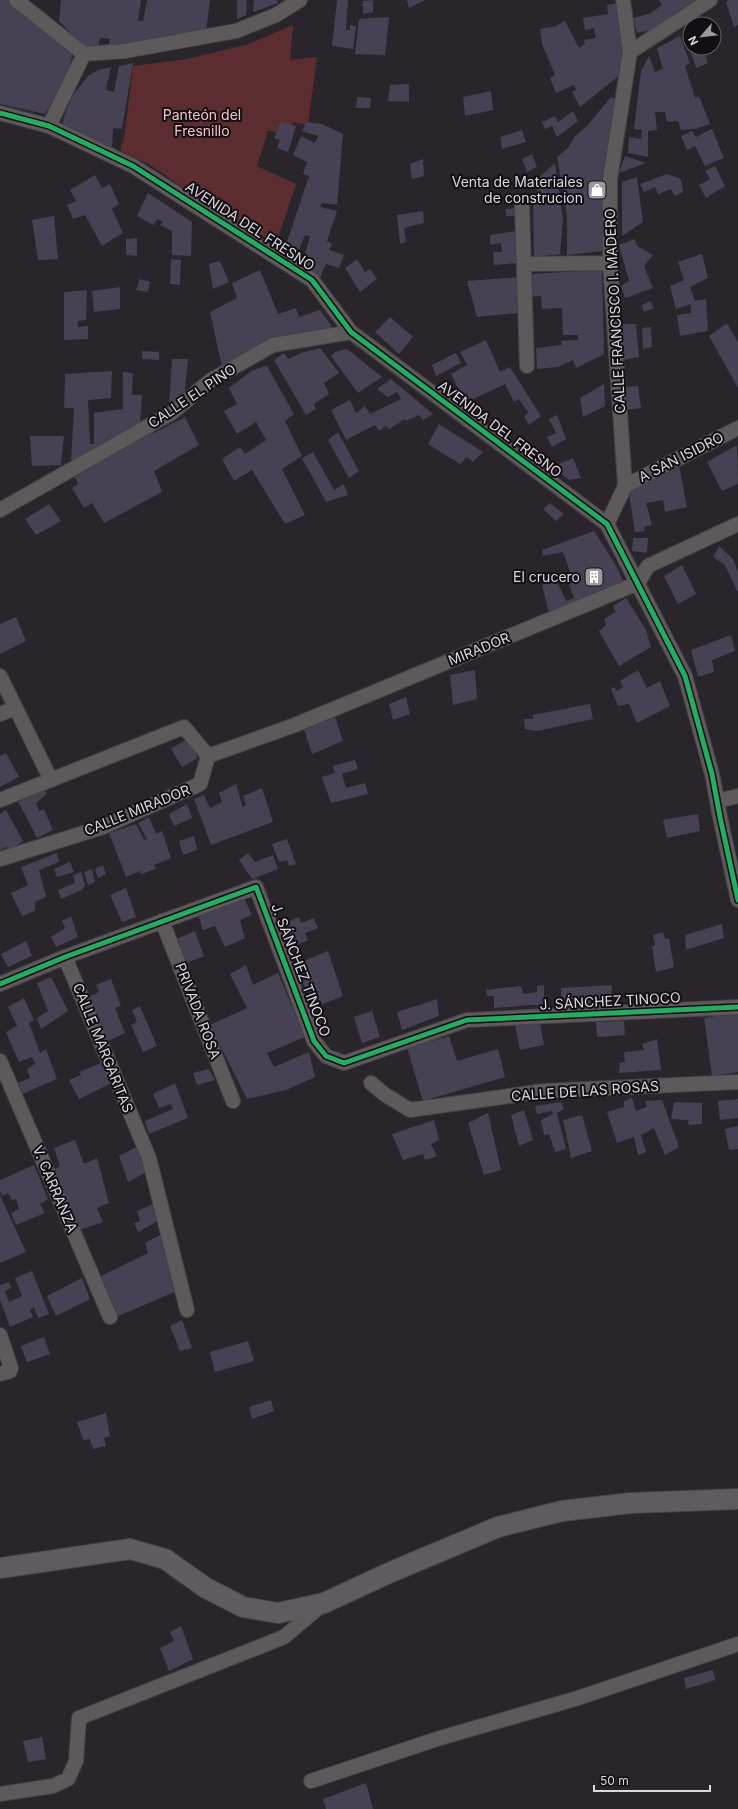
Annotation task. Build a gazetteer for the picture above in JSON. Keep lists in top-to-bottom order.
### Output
{
  "streets": {
    "street": [
      "AVENIDA DEL FRESNO",
      "CALLE FRANCISCO I. MADERO",
      "CALLE EL PINO",
      "A SAN ISIDRO",
      "MIRADOR",
      "CALLE MIRADOR",
      "J. SÁNCHEZ TINOCO",
      "PRIVADA ROSA",
      "CALLE MARGARITAS",
      "CALLE DE LAS ROSAS",
      "V. CARRANZA"
    ]
  },
  "crossings": [
    ["AVENIDA DEL FRESNO", "CALLE FRANCISCO I. MADERO"],
    ["AVENIDA DEL FRESNO", "CALLE EL PINO"],
    ["CALLE FRANCISCO I. MADERO", "A SAN ISIDRO"],
    ["MIRADOR", "CALLE MIRADOR"],
    ["J. SÁNCHEZ TINOCO", "PRIVADA ROSA"],
    ["J. SÁNCHEZ TINOCO", "CALLE MARGARITAS"]
  ],
  "parks": ["Panteón del Fresnillo"],
  "places": {
    "shop": ["Venta de Materiales de construcion"],
    "building": ["El crucero"]
  },
  "scale_bar": "50 m",
  "north": "bottom left"
}
